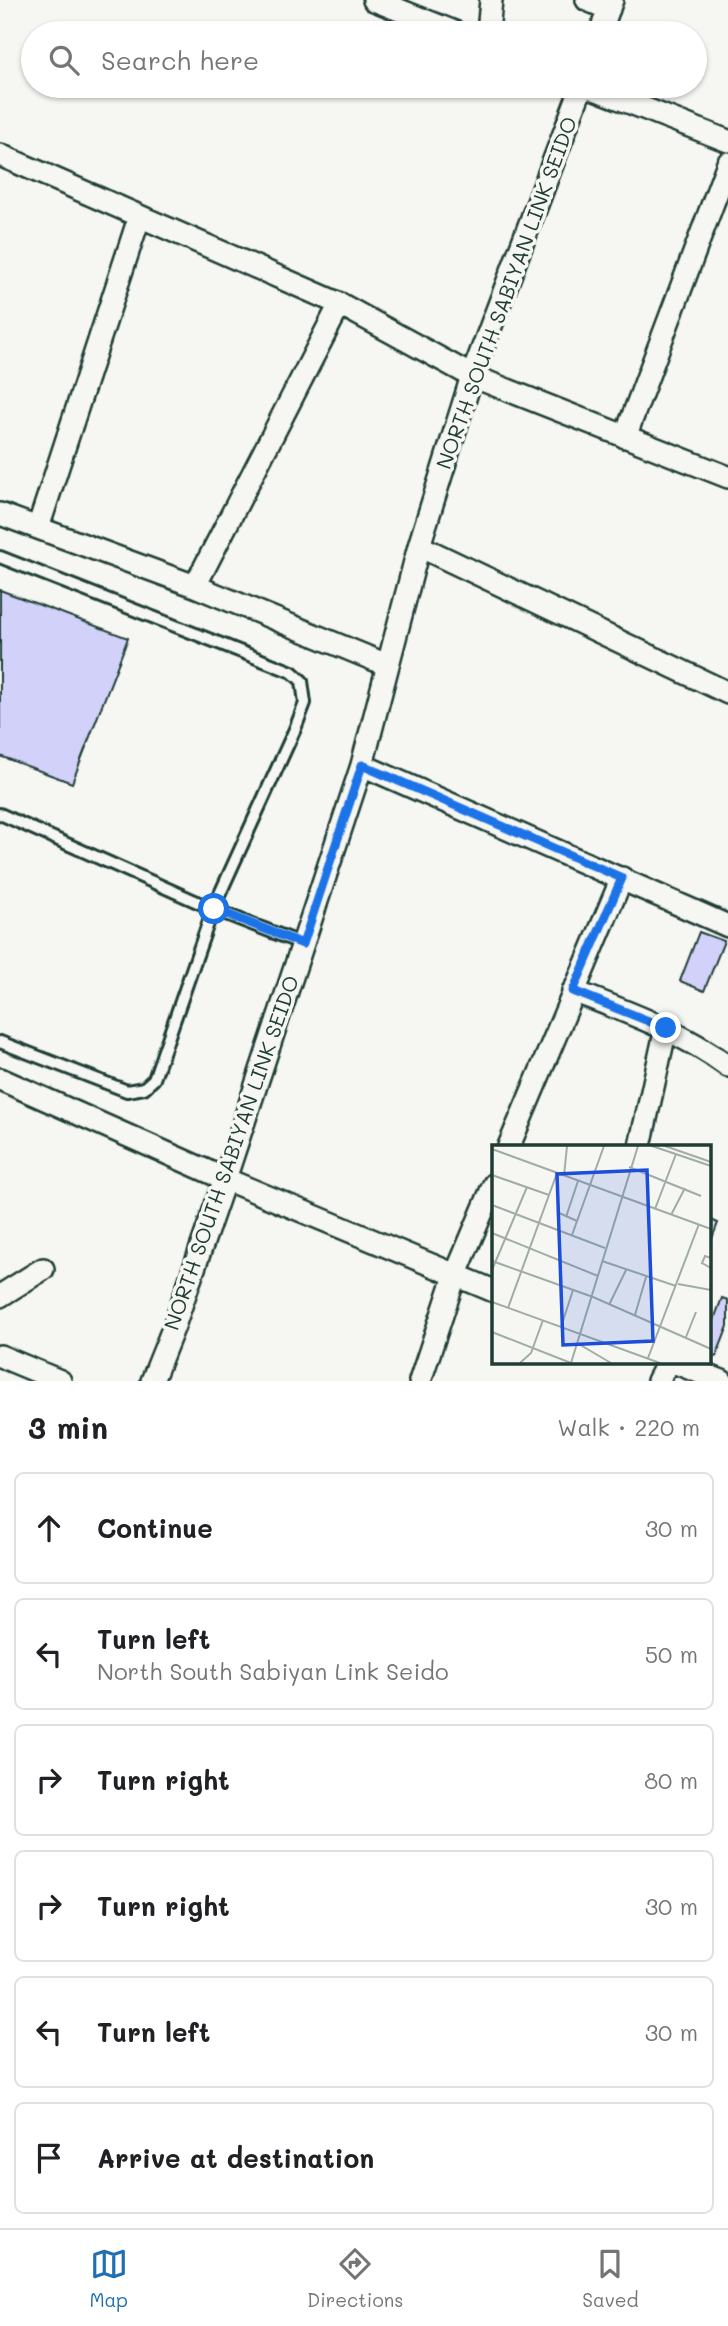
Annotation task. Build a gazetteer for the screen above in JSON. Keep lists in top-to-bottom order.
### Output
{
  "streets": {
    "street": ["NORTH SOUTH SABIYAN LINK SEIDO"]
  },
  "page": {
    "search": "Search here",
    "heading": ["3 min", "Walk · 220 m"],
    "list": [
      ["Continue", "30 m"],
      ["Turn left", "North South Sabiyan Link Seido", "50 m"],
      ["Turn right", "80 m"],
      ["Turn right", "30 m"],
      ["Turn left", "30 m"],
      "Arrive at destination"
    ],
    "nav": ["Map", "Directions", "Saved"]
  }
}
